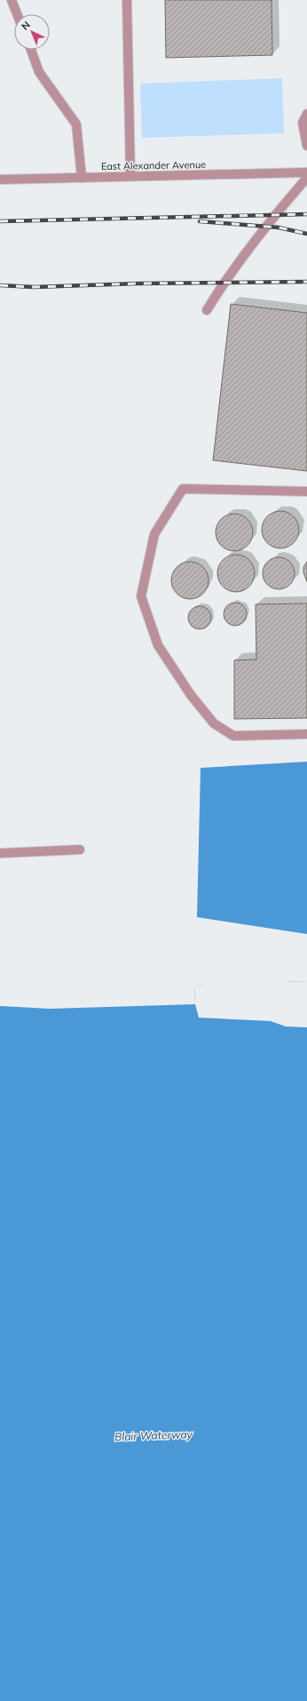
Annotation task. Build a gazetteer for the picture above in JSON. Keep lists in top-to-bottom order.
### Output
{
  "streets": {
    "street": ["East Alexander Avenue"]
  },
  "water": ["Blair Waterway"],
  "north": "top left"
}
